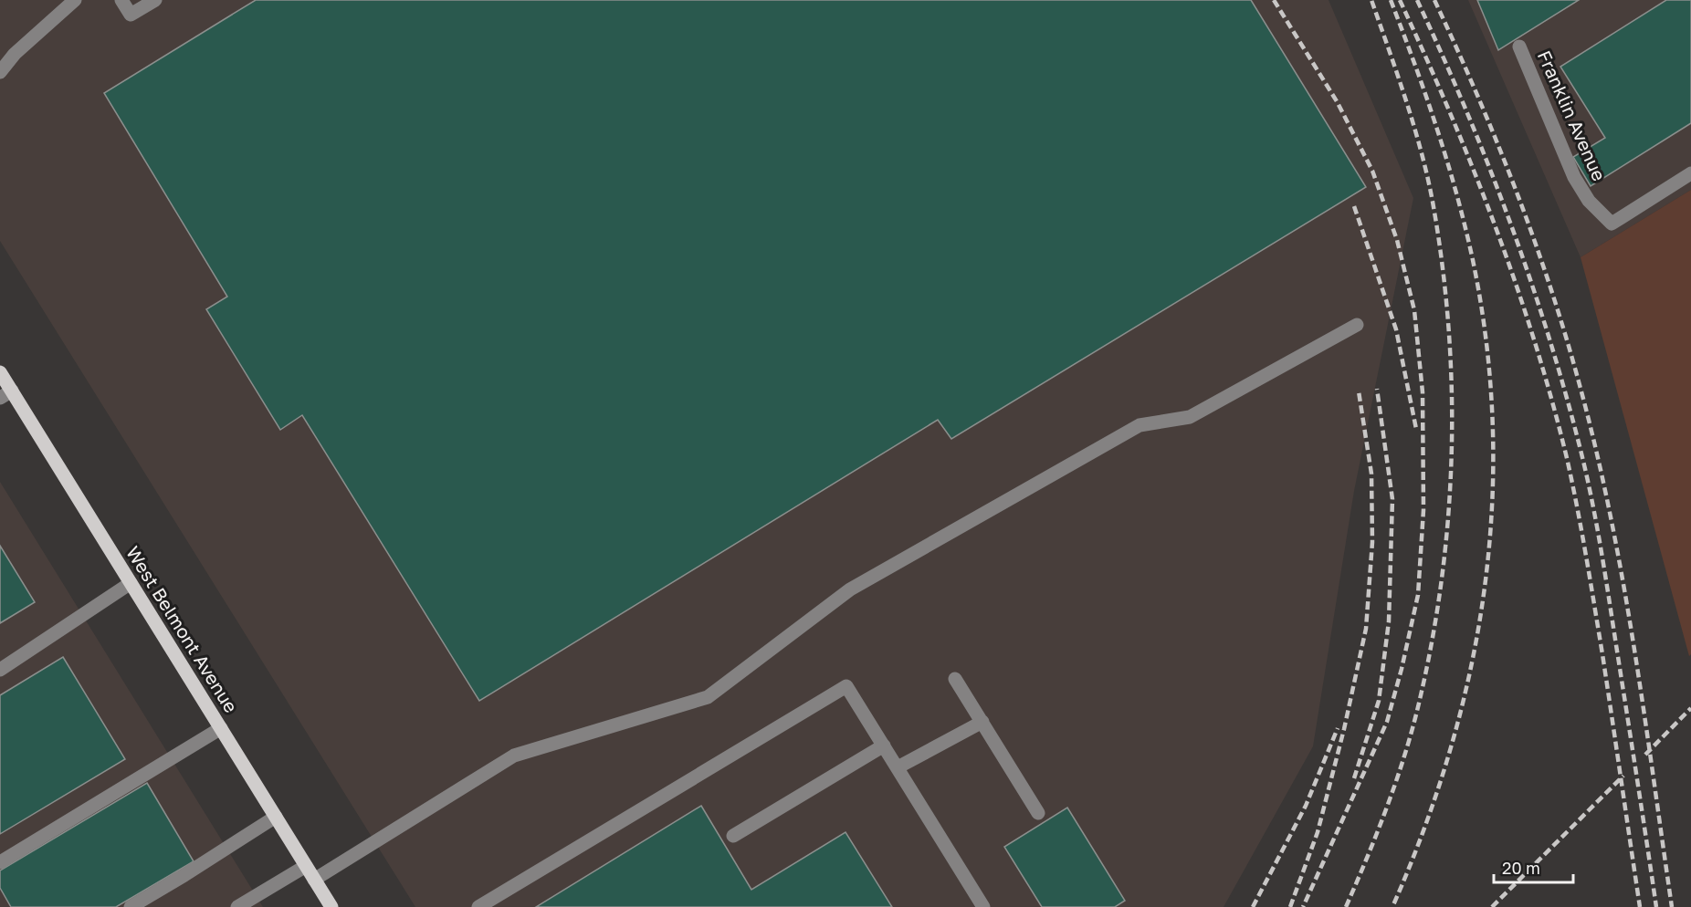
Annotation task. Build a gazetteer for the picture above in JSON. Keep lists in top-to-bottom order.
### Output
{
  "streets": {
    "main road": ["West Belmont Avenue"],
    "street": ["Franklin Avenue"]
  },
  "scale_bar": "20 m"
}
